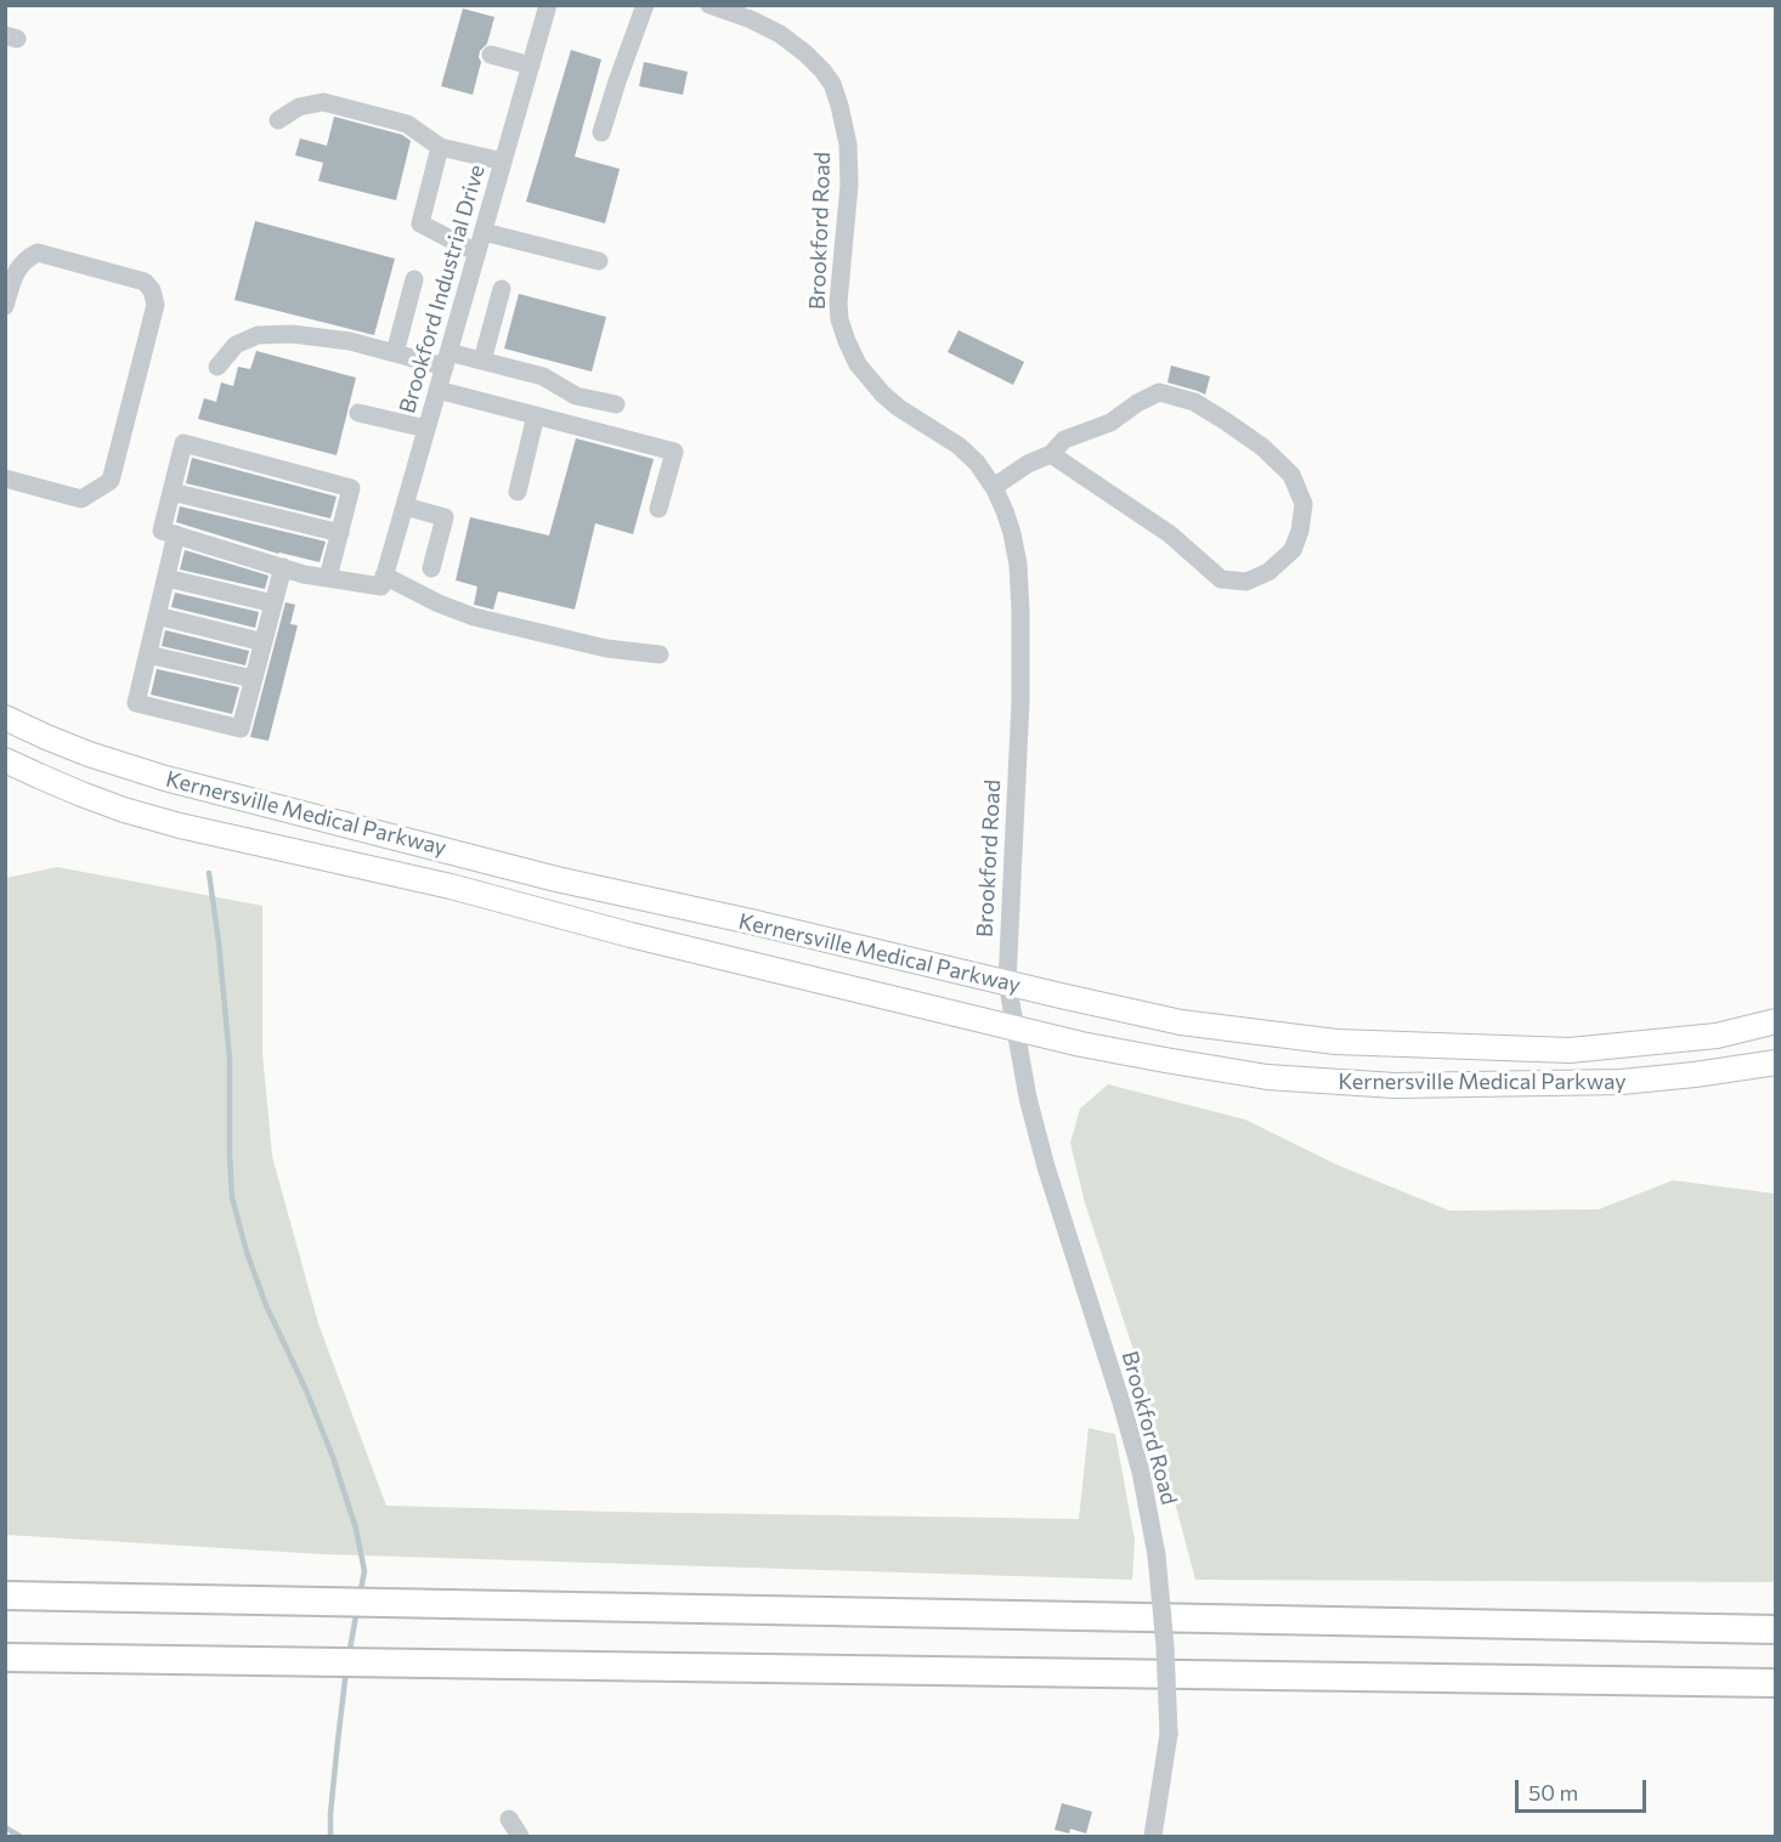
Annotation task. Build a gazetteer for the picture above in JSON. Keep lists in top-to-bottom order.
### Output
{
  "streets": {
    "main road": ["Kernersville Medical Parkway"],
    "street": ["Brookford Road", "Brookford Industrial Drive"]
  },
  "crossings": [
    ["Brookford Road", "Kernersville Medical Parkway"]
  ],
  "scale_bar": "50 m"
}
